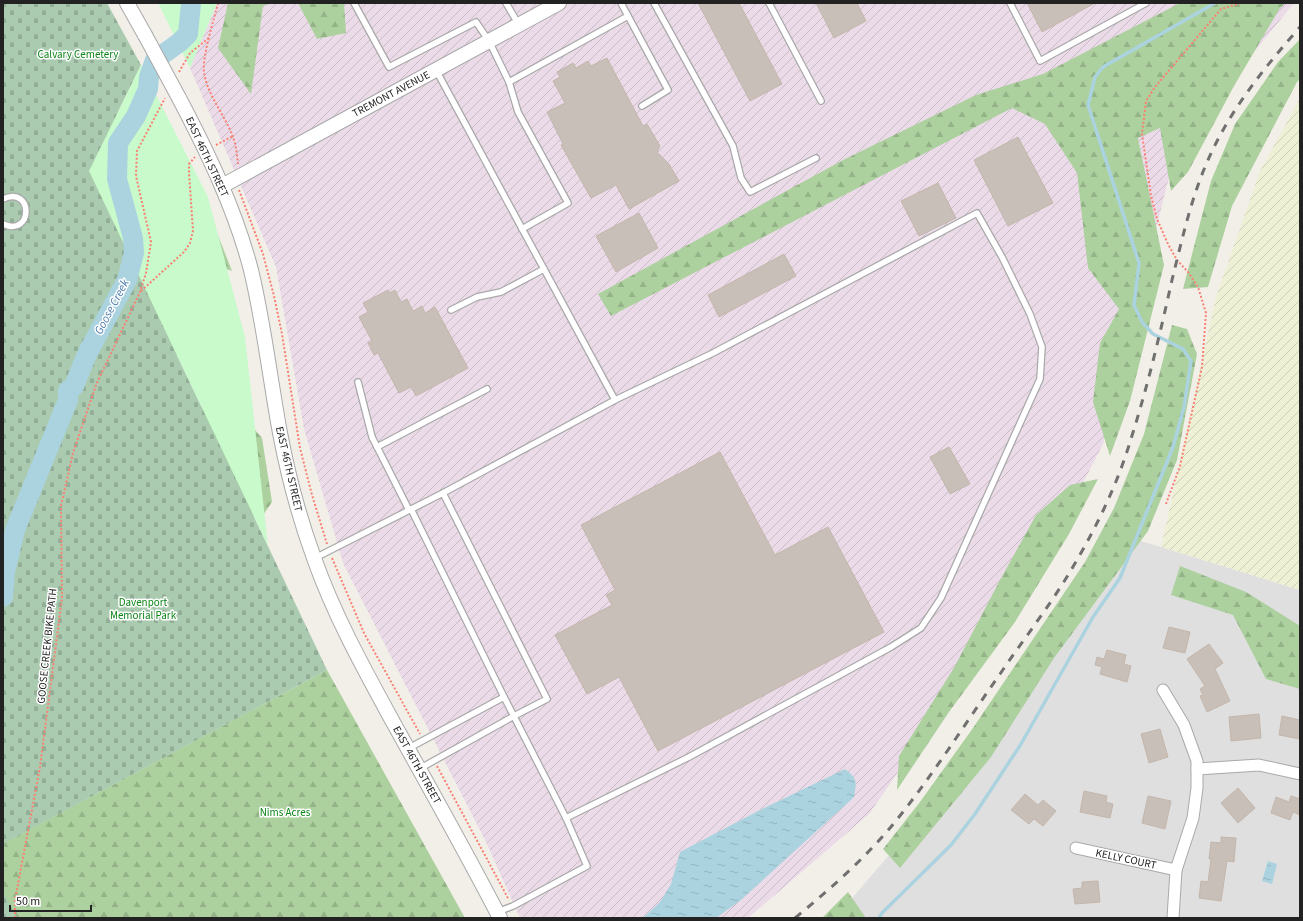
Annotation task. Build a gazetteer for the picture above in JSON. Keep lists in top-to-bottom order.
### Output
{
  "streets": {
    "street": ["TREMONT AVENUE", "EAST 46TH STREET", "KELLY COURT"],
    "path": ["GOOSE CREEK BIKE PATH"]
  },
  "crossings": [
    ["TREMONT AVENUE", "EAST 46TH STREET"],
    ["EAST 46TH STREET", "GOOSE CREEK BIKE PATH"]
  ],
  "water": ["Goose Creek"],
  "parks": ["Calvary Cemetery", "Davenport Memorial Park", "Nims Acres"],
  "scale_bar": "50 m"
}
